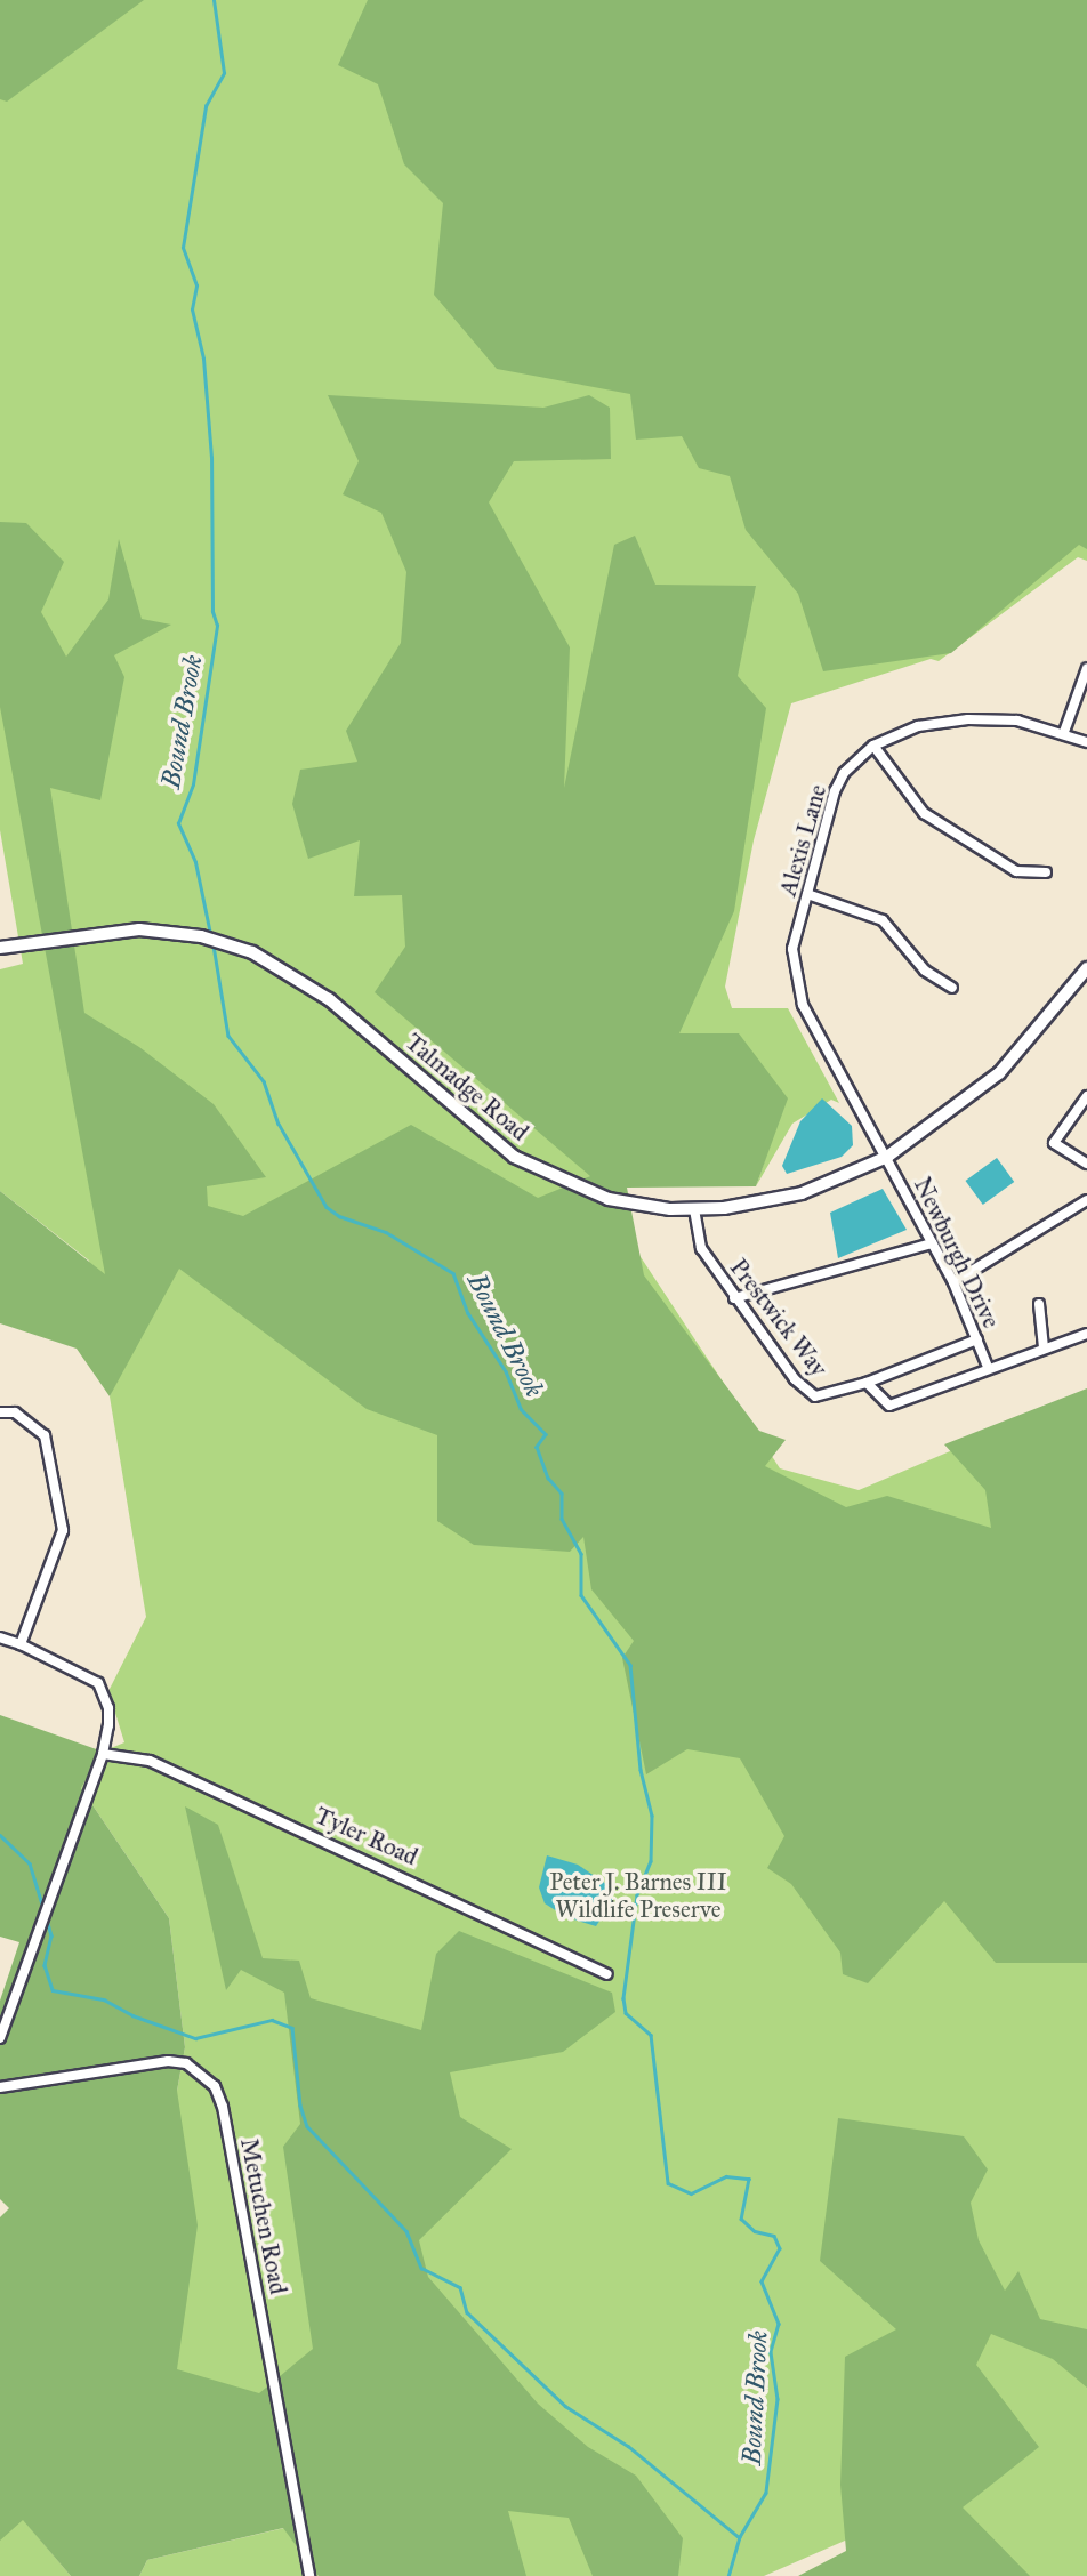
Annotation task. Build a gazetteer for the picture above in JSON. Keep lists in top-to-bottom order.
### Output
{
  "streets": {
    "street": [
      "Alexis Lane",
      "Talmadge Road",
      "Newburgh Drive",
      "Prestwick Way",
      "Tyler Road",
      "Metuchen Road"
    ]
  },
  "crossings": [
    ["Alexis Lane", "Talmadge Road"],
    ["Alexis Lane", "Newburgh Drive"],
    ["Talmadge Road", "Newburgh Drive"],
    ["Talmadge Road", "Prestwick Way"]
  ],
  "water": ["Bound Brook"],
  "parks": ["Peter J. Barnes III Wildlife Preserve"]
}
